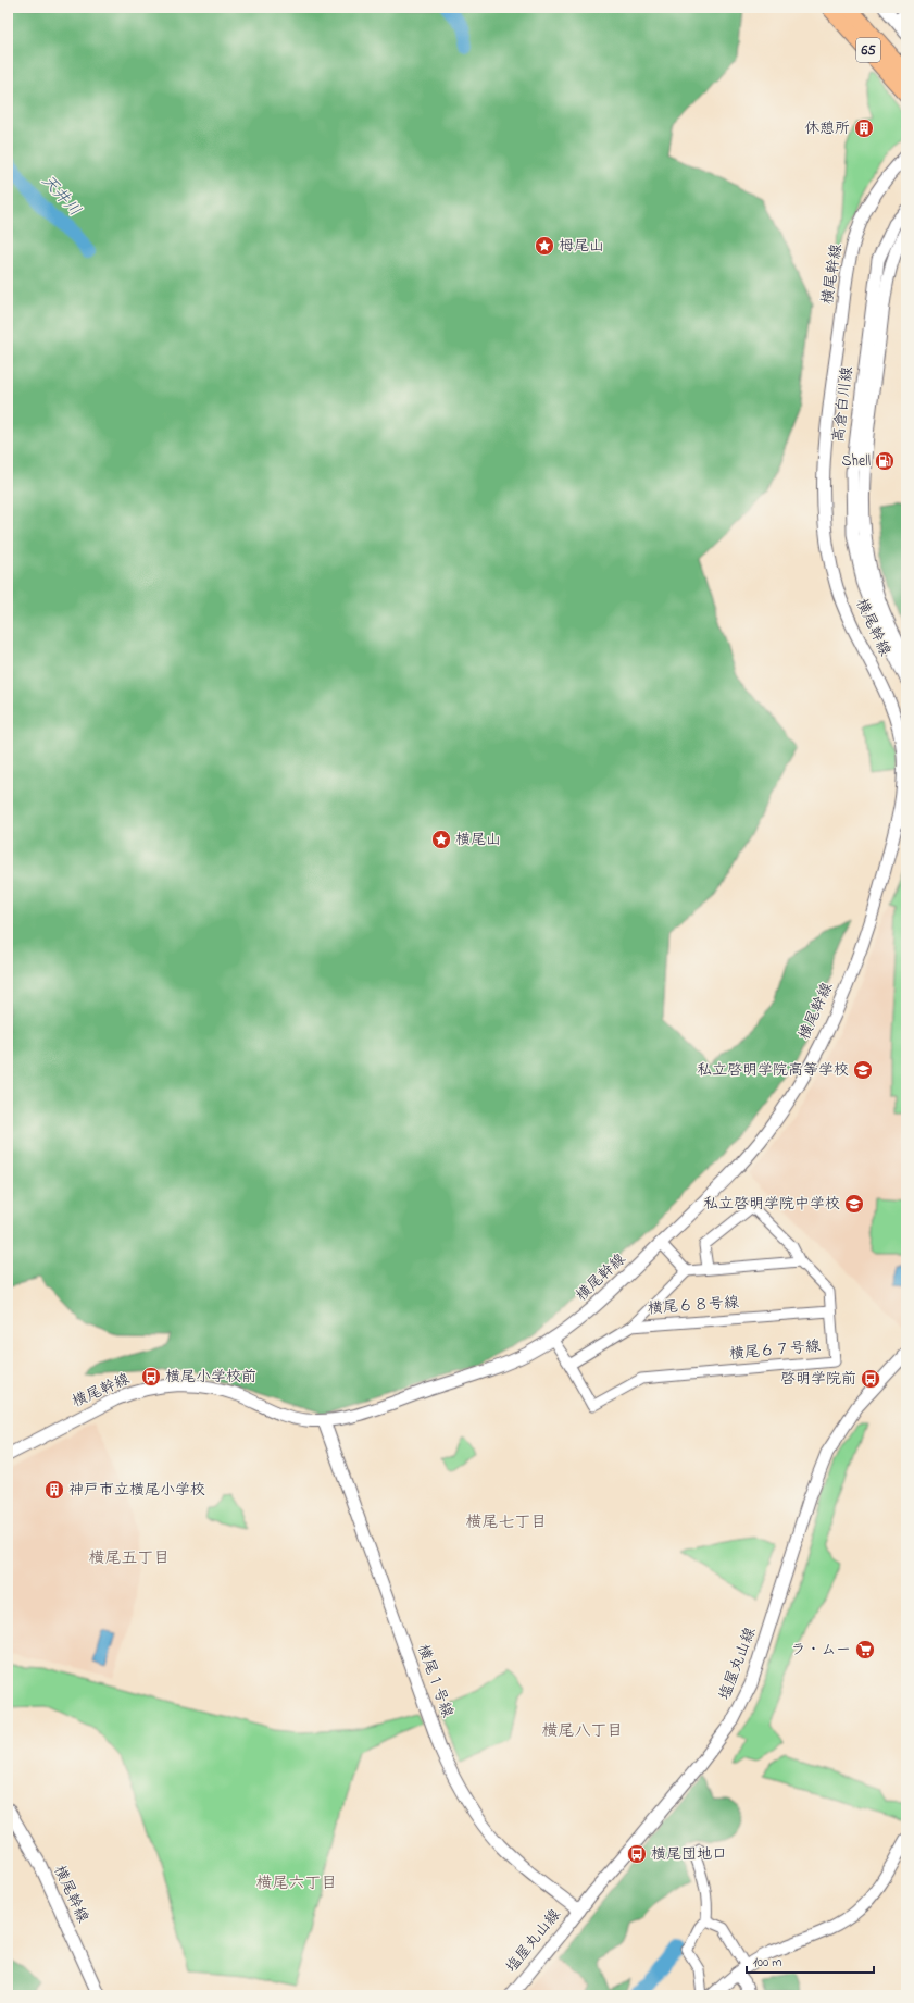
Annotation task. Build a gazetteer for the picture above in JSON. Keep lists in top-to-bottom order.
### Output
{
  "streets": {
    "main road": ["65"],
    "street": [
      "横尾幹線",
      "高倉白川線",
      "横尾６８号線",
      "横尾６７号線",
      "塩屋丸山線",
      "横尾１号線"
    ]
  },
  "crossings": [
    ["横尾幹線", "横尾６７号線"],
    ["横尾幹線", "横尾１号線"],
    ["横尾６８号線", "横尾６７号線"],
    ["塩屋丸山線", "横尾１号線"]
  ],
  "districts": [
    "横尾七丁目",
    "横尾五丁目",
    "横尾八丁目",
    "横尾六丁目"
  ],
  "water": ["天井川"],
  "places": {
    "building": ["休憩所", "神戸市立横尾小学校"],
    "place": ["栂尾山", "横尾山"],
    "fuel station": ["Shell"],
    "school or university": ["私立啓明学院高等学校", "私立啓明学院中学校"],
    "bus stop": ["横尾小学校前", "啓明学院前", "横尾団地口"],
    "supermarket": ["ラ・ムー"]
  },
  "scale_bar": "100 m"
}
